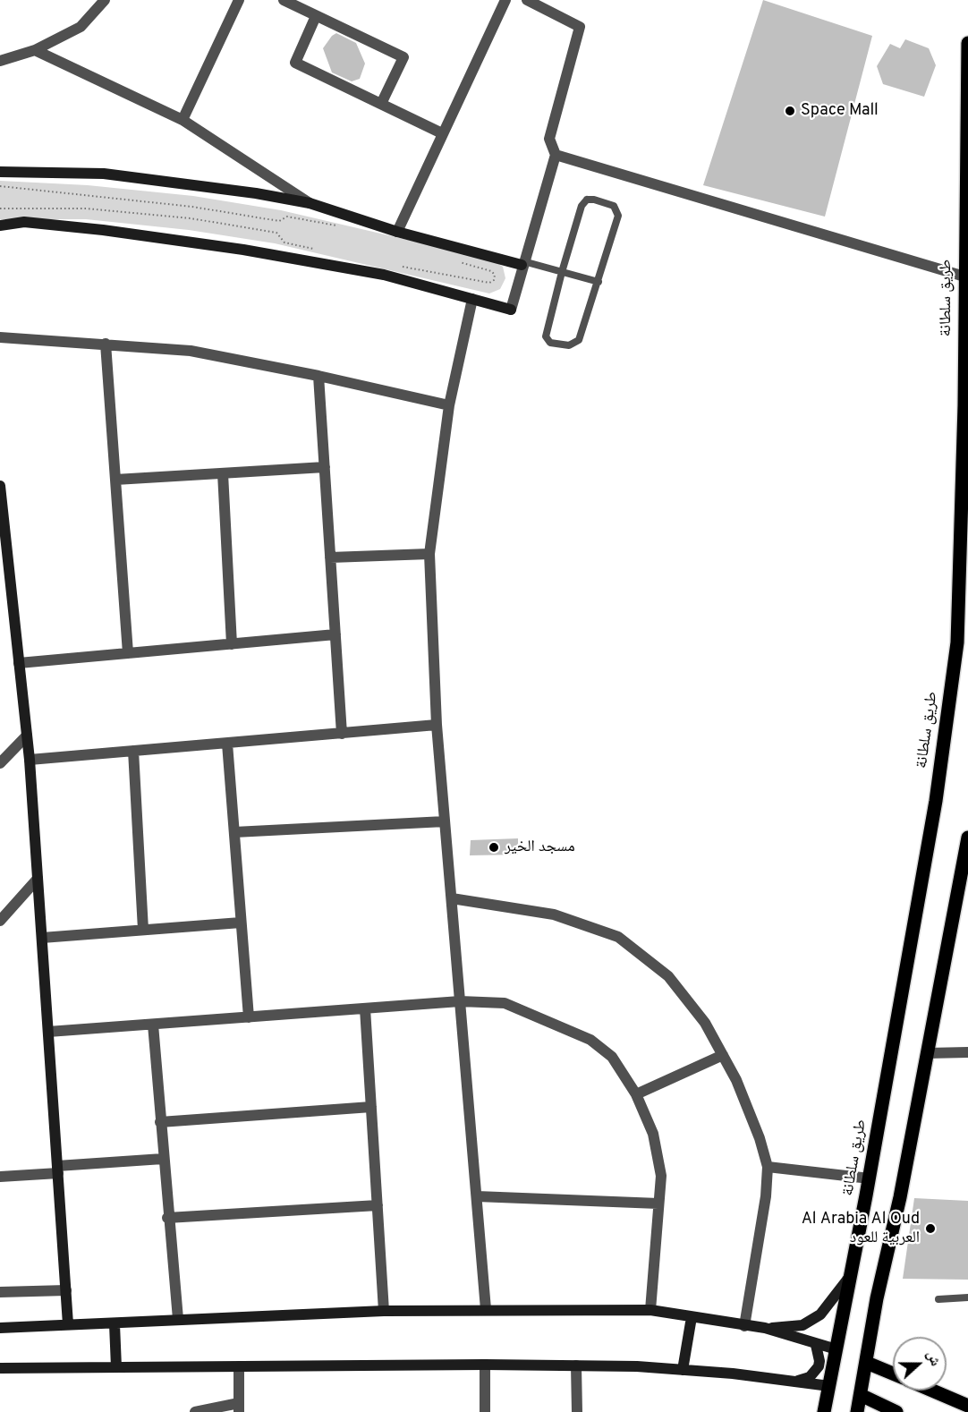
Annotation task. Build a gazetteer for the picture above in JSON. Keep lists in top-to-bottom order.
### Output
{
  "streets": {
    "main road": ["طريق سلطانة"]
  },
  "places": ["Space Mall", "مسجد الخير", "Al Arabia Al Oud العربية للعود"],
  "north": "right"
}
